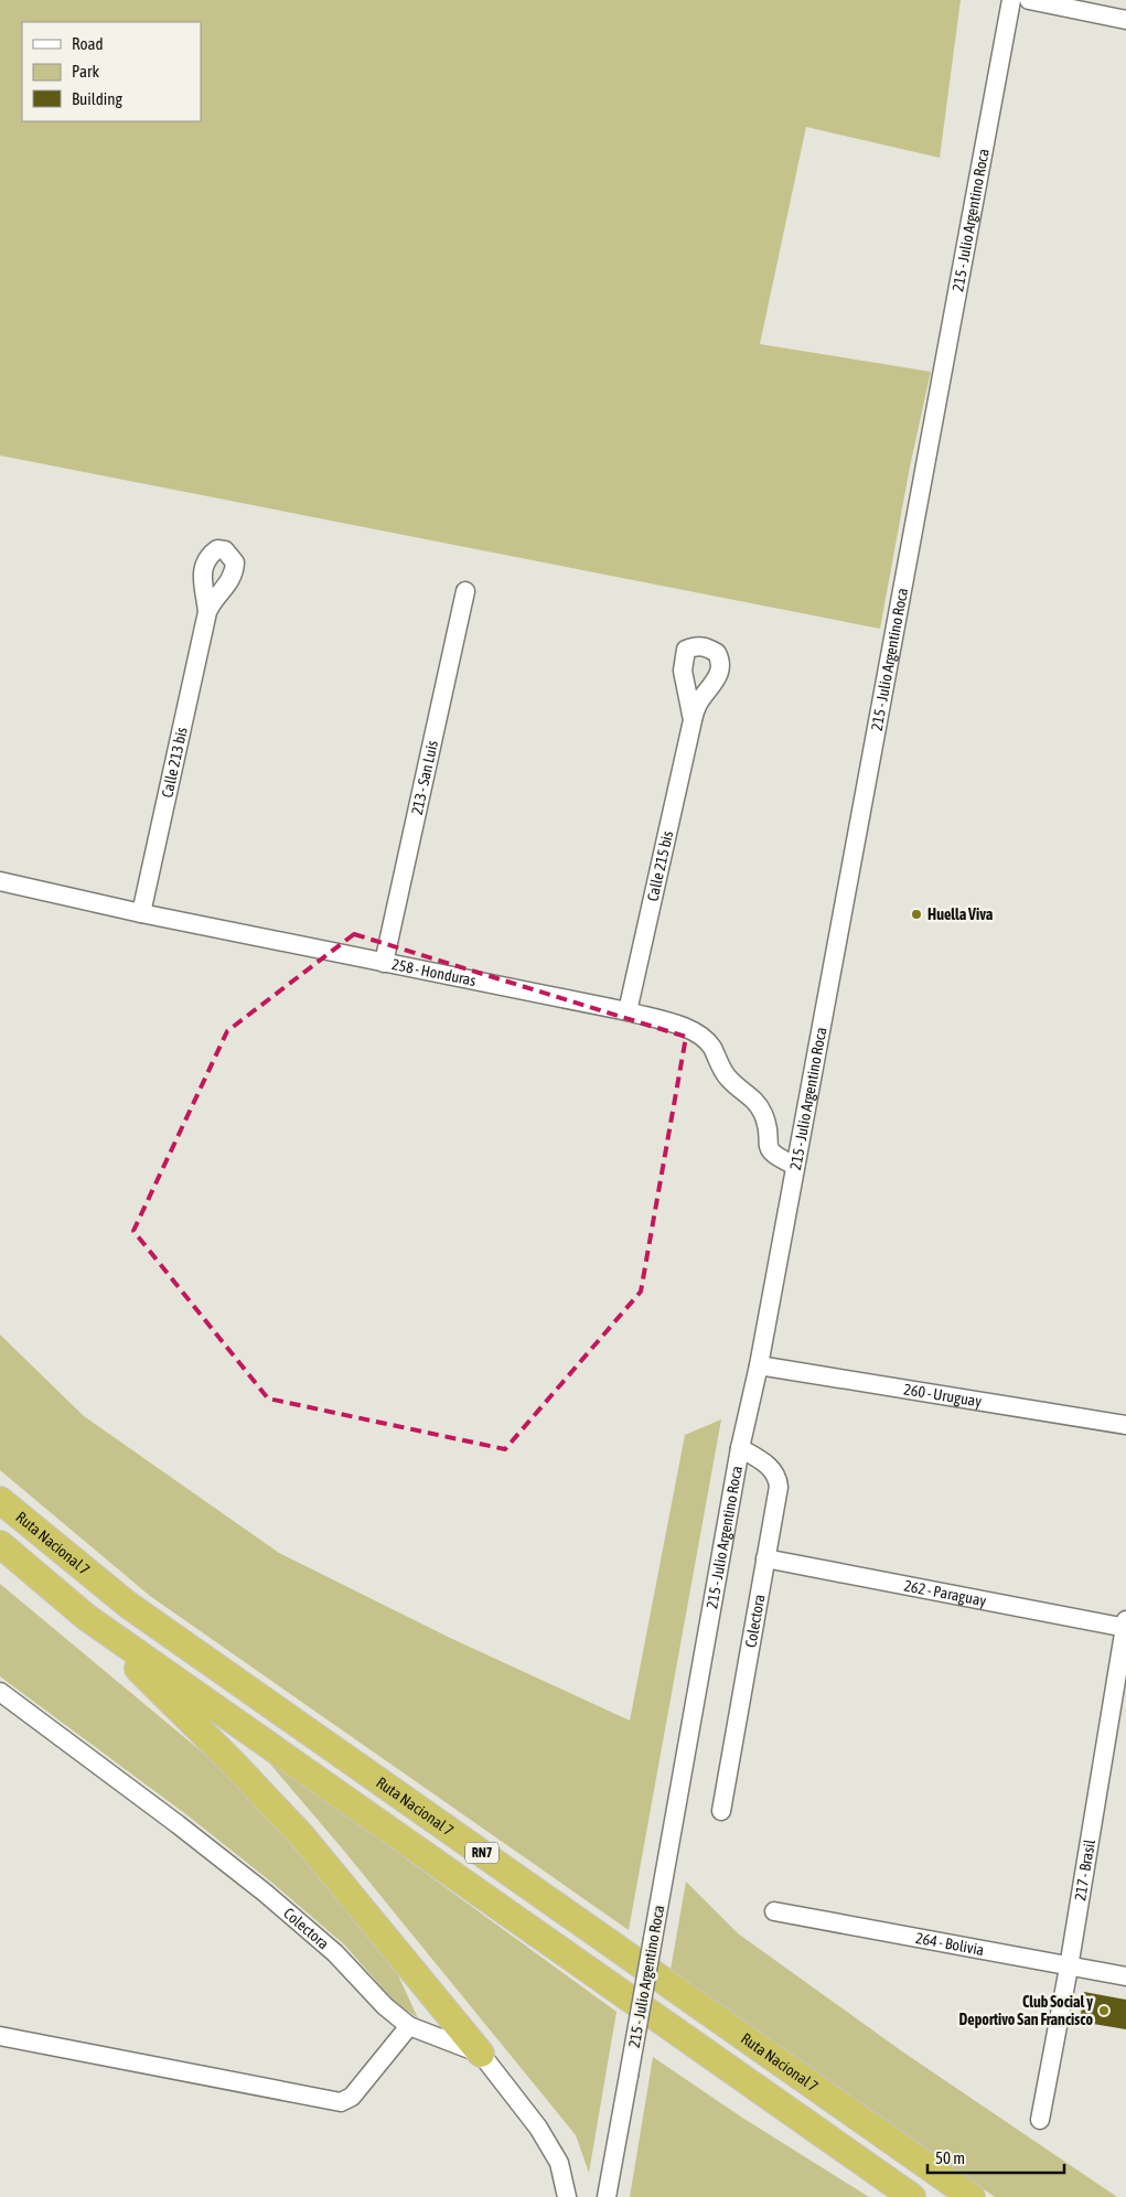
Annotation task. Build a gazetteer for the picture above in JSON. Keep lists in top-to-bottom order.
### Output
{
  "streets": {
    "highway": ["Ruta Nacional 7", "RN7"],
    "street": [
      "215 - Julio Argentino Roca",
      "Calle 213 bis",
      "213 - San Luis",
      "Calle 215 bis",
      "258 - Honduras",
      "260 - Uruguay",
      "262 - Paraguay",
      "Colectora",
      "217 - Brasil",
      "264 - Bolivia"
    ]
  },
  "crossings": [
    ["215 - Julio Argentino Roca", "258 - Honduras"],
    ["215 - Julio Argentino Roca", "260 - Uruguay"],
    ["215 - Julio Argentino Roca", "Colectora"],
    ["Calle 213 bis", "258 - Honduras"],
    ["213 - San Luis", "258 - Honduras"],
    ["Calle 215 bis", "258 - Honduras"],
    ["262 - Paraguay", "Colectora"],
    ["262 - Paraguay", "217 - Brasil"],
    ["217 - Brasil", "264 - Bolivia"]
  ],
  "places": ["Huella Viva", "Club Social y Deportivo San Francisco"],
  "legend": ["Road", "Park", "Building"],
  "scale_bar": "50 m"
}
